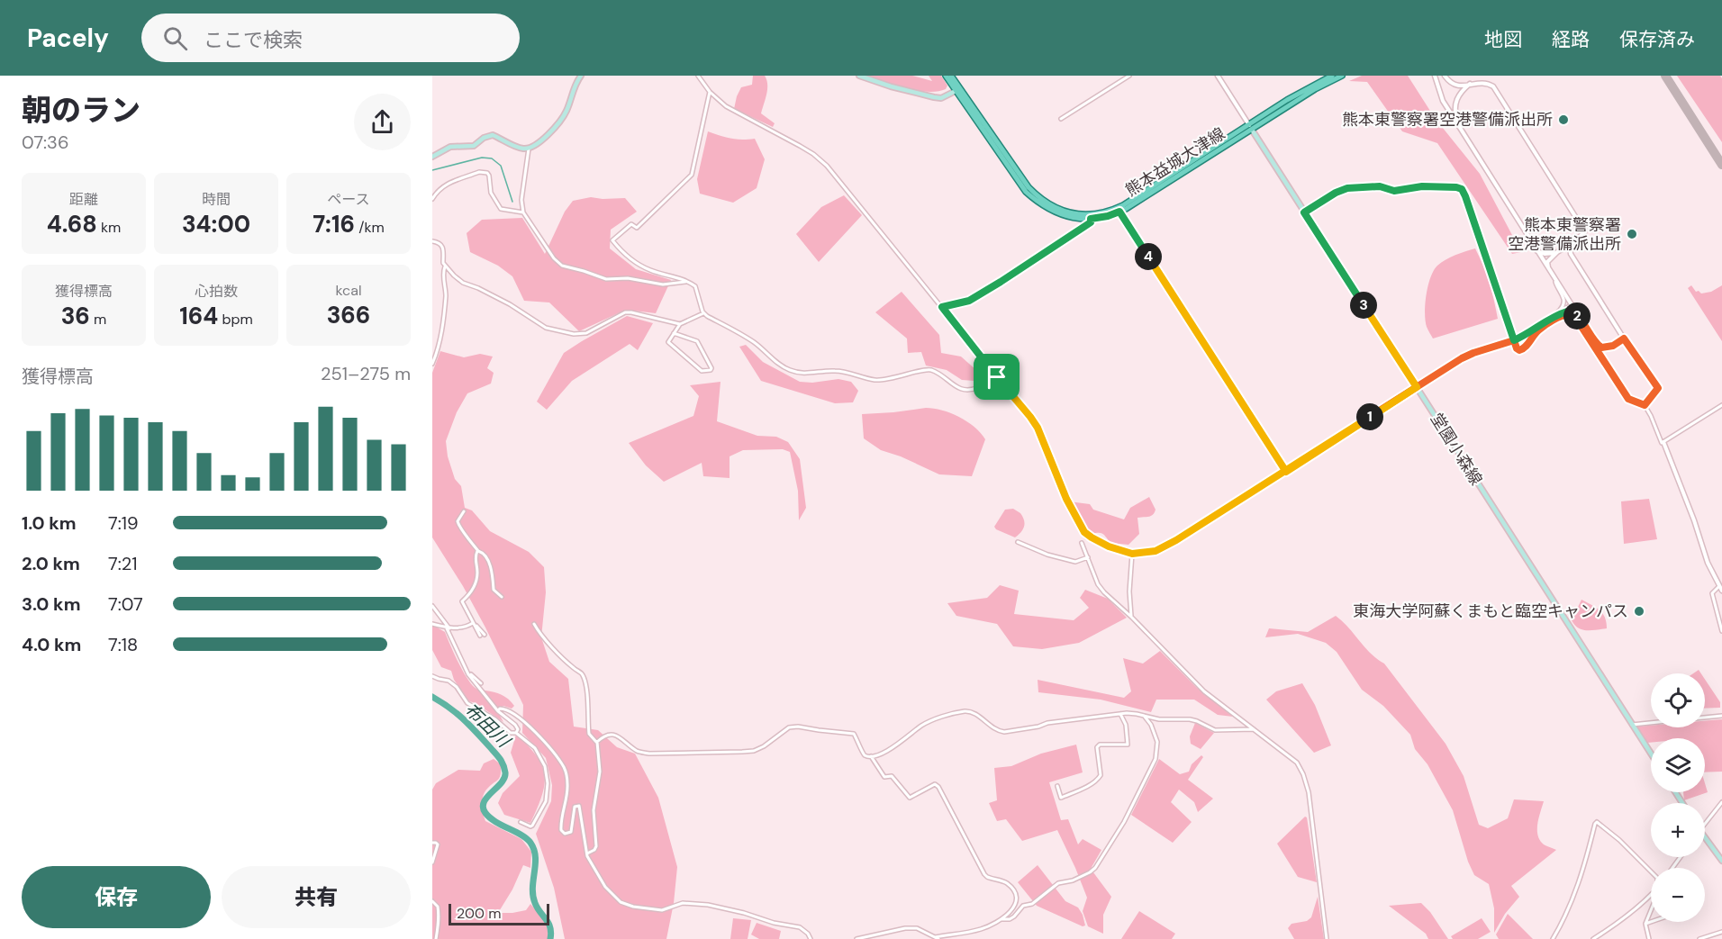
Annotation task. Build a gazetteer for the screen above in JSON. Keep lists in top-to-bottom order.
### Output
{
  "streets": {
    "main road": ["熊本益城大津線", "堂園小森線"]
  },
  "crossings": [
    ["熊本益城大津線", "堂園小森線"]
  ],
  "water": ["布田川"],
  "places": ["熊本東警察署空港警備派出所", "熊本東警察署 空港警備派出所", "東海大学阿蘇くまもと臨空キャンパス"],
  "scale_bar": "200 m",
  "page": {
    "header": "Pacely",
    "search": "ここで検索",
    "nav": ["地図", "経路", "保存済み"],
    "heading": ["朝のラン", "07:36"],
    "stats": [
      ["距離", "4.68 km"],
      ["時間", "34:00"],
      ["ペース", "7:16 /km"],
      ["獲得標高", "36 m"],
      ["心拍数", "164 bpm"],
      ["kcal", "366"]
    ],
    "pins": [
      "4",
      "3",
      "2",
      "1"
    ],
    "chart": ["獲得標高", "251–275 m"],
    "list": [
      {
        "name": "1.0 km",
        "note": "7:19"
      },
      {
        "name": "2.0 km",
        "note": "7:21"
      },
      {
        "name": "3.0 km",
        "note": "7:07"
      },
      {
        "name": "4.0 km",
        "note": "7:18"
      }
    ],
    "map_buttons": ["+", "−"],
    "buttons": ["保存", "共有"],
    "scale": "200 m"
  }
}
